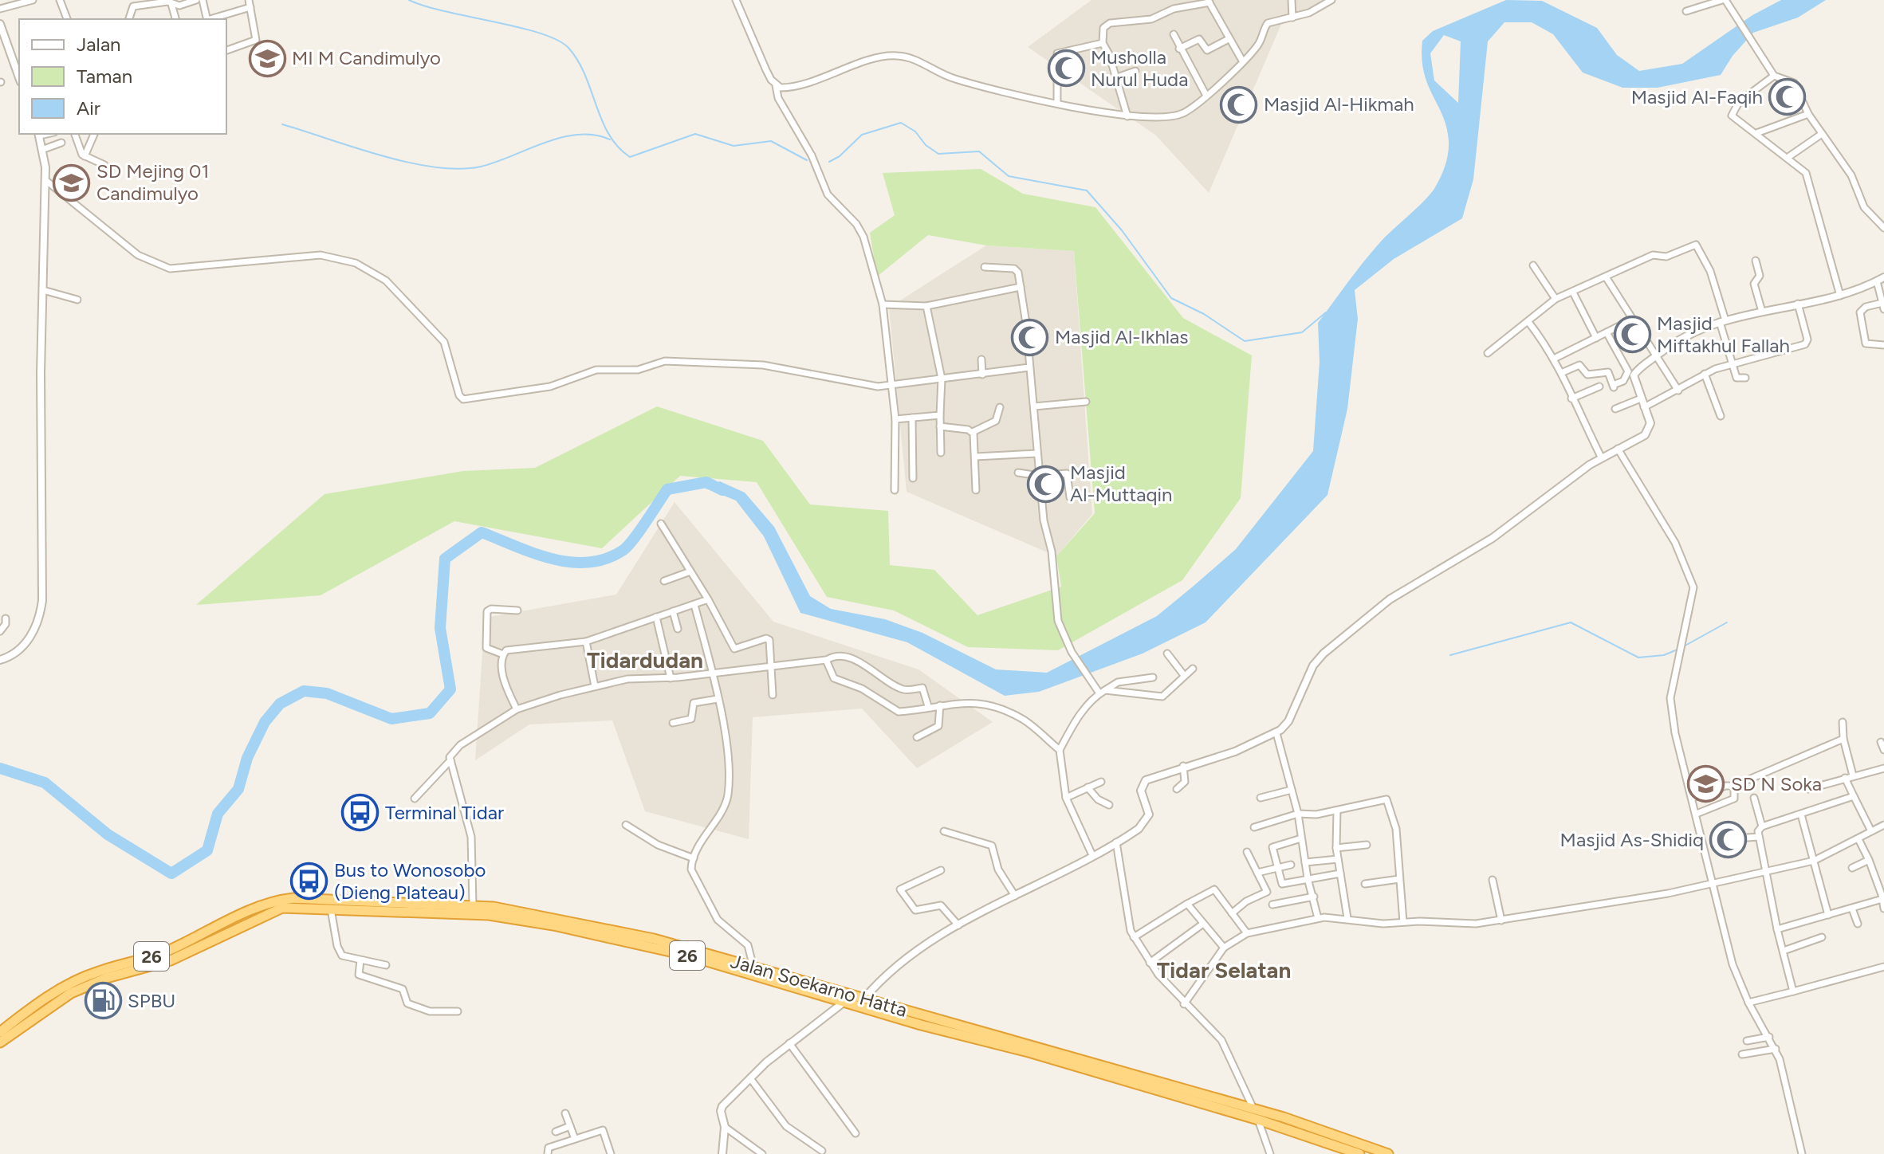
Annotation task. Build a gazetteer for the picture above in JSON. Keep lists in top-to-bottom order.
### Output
{
  "streets": {
    "highway": ["26", "Jalan Soekarno Hatta"]
  },
  "districts": ["Tidardudan", "Tidar Selatan"],
  "places": {
    "school or university": ["MI M Candimulyo", "SD Mejing 01 Candimulyo", "SD N Soka"],
    "mosque": [
      "Musholla Nurul Huda",
      "Masjid Al-Faqih",
      "Masjid Al-Hikmah",
      "Masjid Miftakhul Fallah",
      "Masjid Al-Ikhlas",
      "Masjid Al-Muttaqin",
      "Masjid As-Shidiq"
    ],
    "bus stop": ["Terminal Tidar", "Bus to Wonosobo (Dieng Plateau)"],
    "fuel station": ["SPBU"]
  },
  "legend": ["Jalan", "Taman", "Air"]
}
